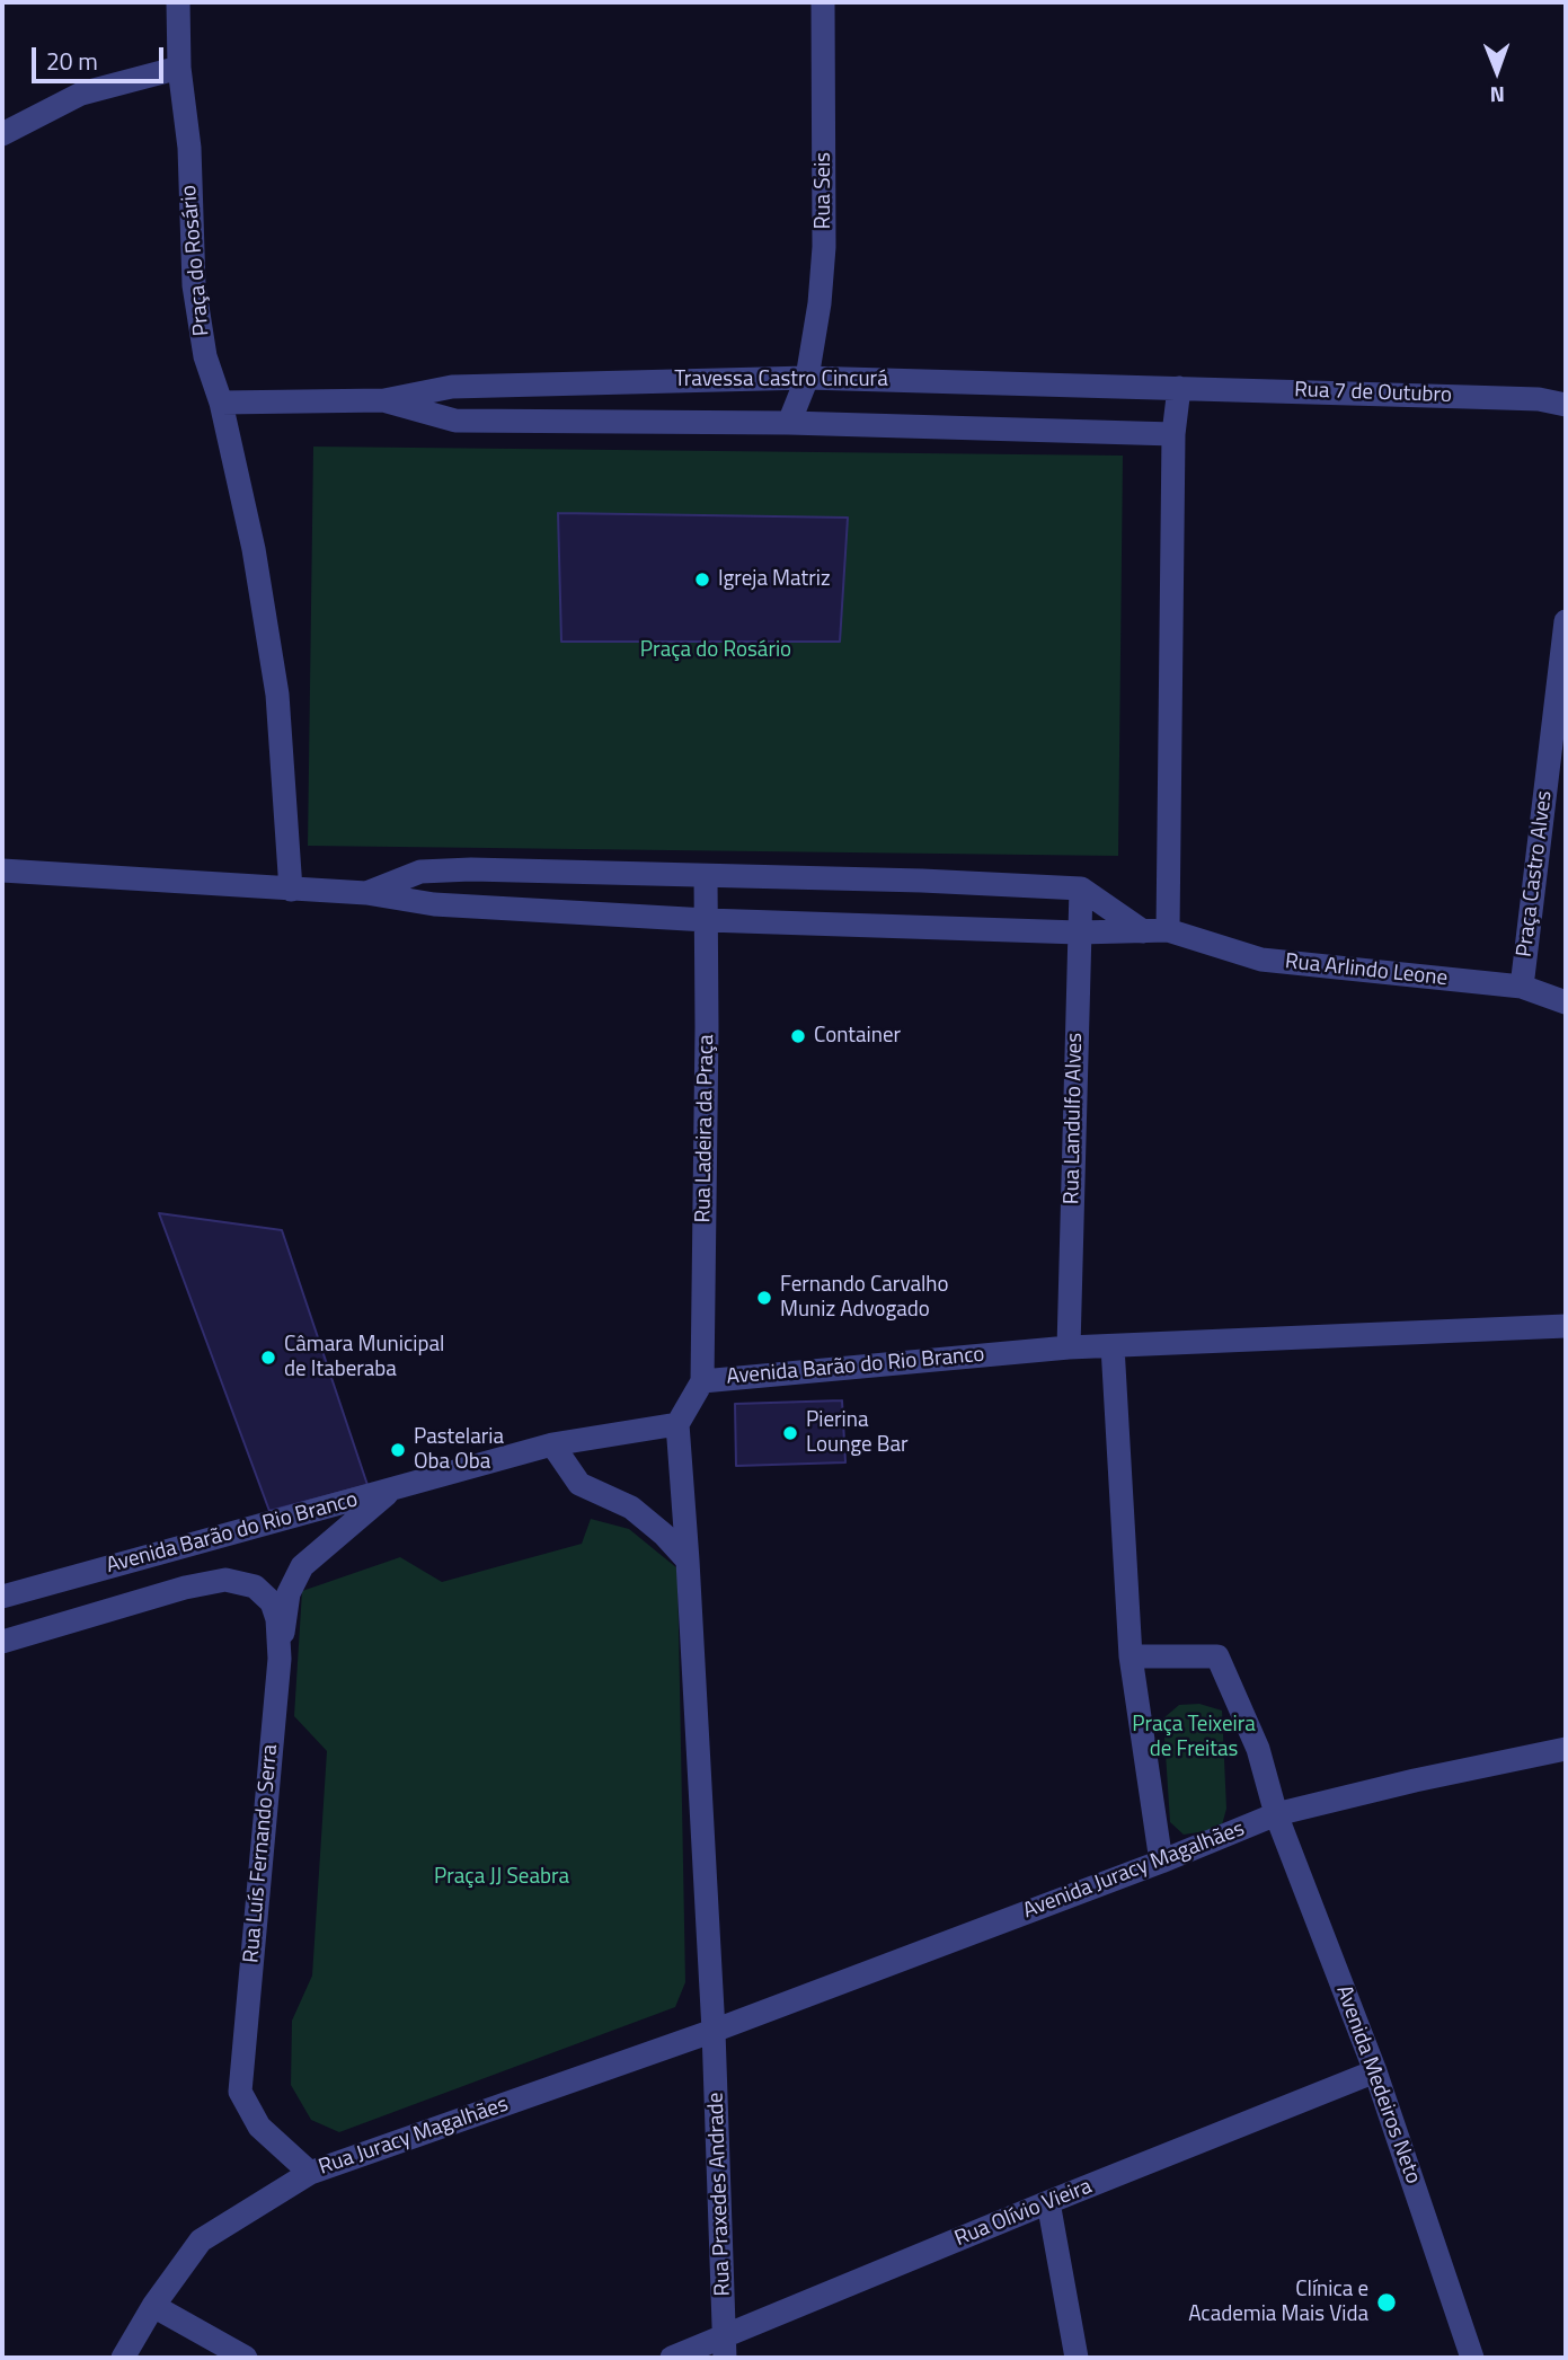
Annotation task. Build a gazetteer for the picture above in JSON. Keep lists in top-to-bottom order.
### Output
{
  "streets": {
    "street": [
      "Rua Seis",
      "Praça do Rosário",
      "Travessa Castro Cincurá",
      "Rua 7 de Outubro",
      "Praça Castro Alves",
      "Rua Arlindo Leone",
      "Rua Landulfo Alves",
      "Rua Ladeira da Praça",
      "Avenida Barão do Rio Branco",
      "Rua Luís Fernando Serra",
      "Avenida Juracy Magalhães",
      "Avenida Medeiros Neto",
      "Rua Juracy Magalhães",
      "Rua Praxedes Andrade",
      "Rua Olívio Vieira"
    ]
  },
  "crossings": [
    ["Rua Seis", "Travessa Castro Cincurá"],
    ["Praça do Rosário", "Travessa Castro Cincurá"],
    ["Travessa Castro Cincurá", "Rua 7 de Outubro"],
    ["Praça Castro Alves", "Rua Arlindo Leone"],
    ["Rua Landulfo Alves", "Avenida Barão do Rio Branco"],
    ["Rua Ladeira da Praça", "Avenida Barão do Rio Branco"],
    ["Avenida Barão do Rio Branco", "Rua Luís Fernando Serra"],
    ["Rua Luís Fernando Serra", "Rua Juracy Magalhães"],
    ["Avenida Juracy Magalhães", "Avenida Medeiros Neto"],
    ["Avenida Juracy Magalhães", "Rua Juracy Magalhães"],
    ["Avenida Juracy Magalhães", "Rua Praxedes Andrade"],
    ["Avenida Medeiros Neto", "Rua Olívio Vieira"],
    ["Rua Juracy Magalhães", "Rua Praxedes Andrade"],
    ["Rua Praxedes Andrade", "Rua Olívio Vieira"]
  ],
  "parks": ["Praça do Rosário", "Praça Teixeira de Freitas", "Praça JJ Seabra"],
  "places": [
    "Igreja Matriz",
    "Container",
    "Fernando Carvalho Muniz Advogado",
    "Câmara Municipal de Itaberaba",
    "Pierina Lounge Bar",
    "Pastelaria Oba Oba",
    "Clínica e Academia Mais Vida"
  ],
  "scale_bar": "20 m",
  "north": "bottom"
}
